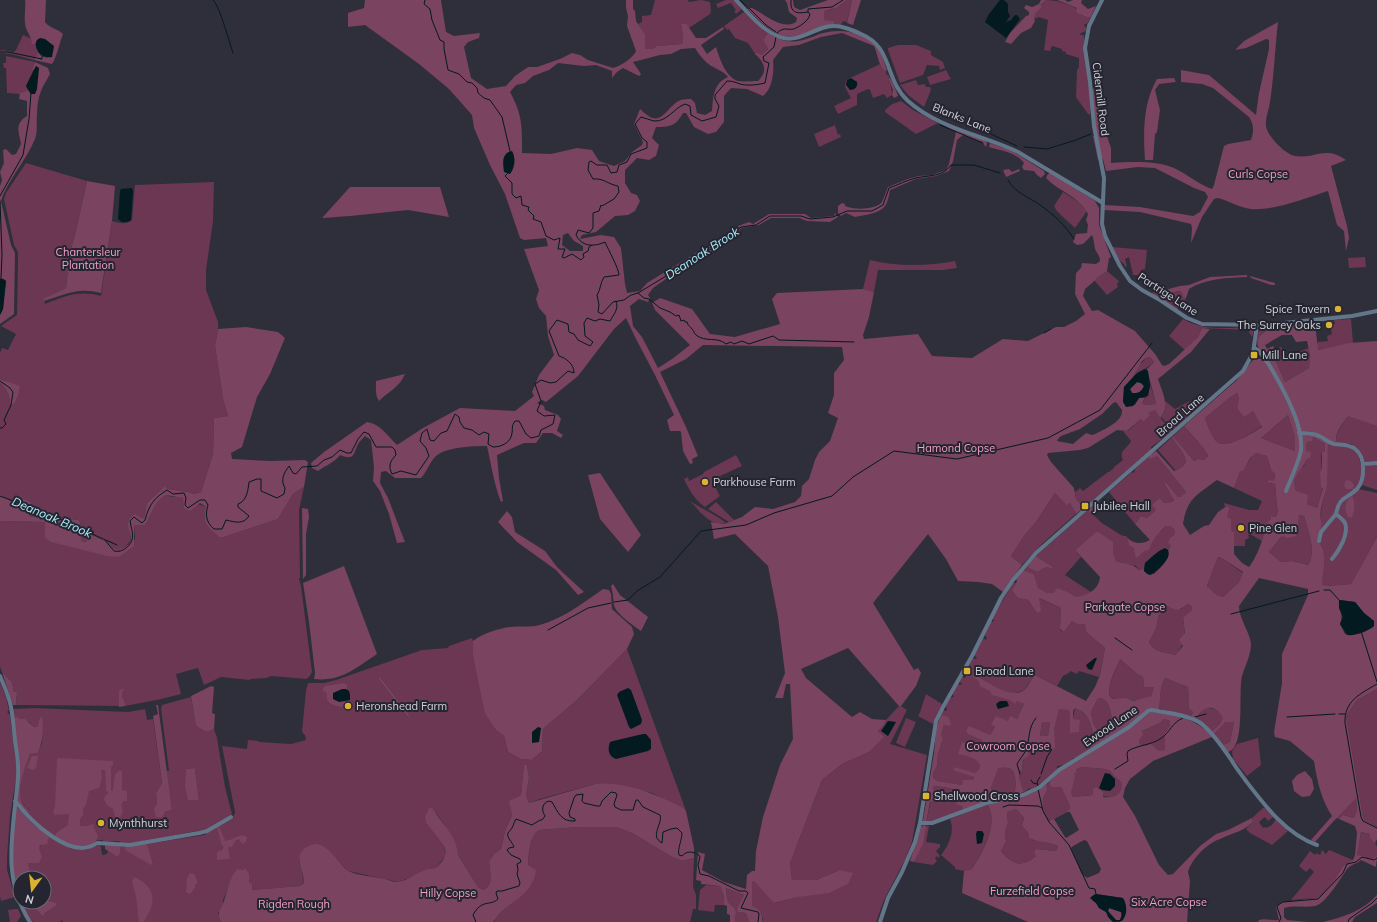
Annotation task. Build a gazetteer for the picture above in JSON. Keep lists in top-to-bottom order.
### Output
{
  "streets": {
    "street": [
      "Cidermill Road",
      "Blanks Lane",
      "Partrige Lane",
      "Broad Lane",
      "Ewood Lane"
    ]
  },
  "crossings": [
    ["Cidermill Road", "Blanks Lane"],
    ["Cidermill Road", "Partrige Lane"],
    ["Blanks Lane", "Partrige Lane"],
    ["Partrige Lane", "Broad Lane"],
    ["Broad Lane", "Ewood Lane"]
  ],
  "water": ["Deanoak Brook"],
  "parks": [
    "Curls Copse",
    "Chantersleur Plantation",
    "Hamond Copse",
    "Parkgate Copse",
    "Cowroom Copse",
    "Furzefield Copse",
    "Hilly Copse",
    "Six Acre Copse",
    "Rigden Rough"
  ],
  "places": {
    "other": [
      "Spice Tavern",
      "The Surrey Oaks",
      "Parkhouse Farm",
      "Pine Glen",
      "Heronshead Farm",
      "Mynthhurst"
    ],
    "transit": [
      "Mill Lane",
      "Jubilee Hall",
      "Broad Lane",
      "Shellwood Cross"
    ]
  },
  "north": "bottom"
}
